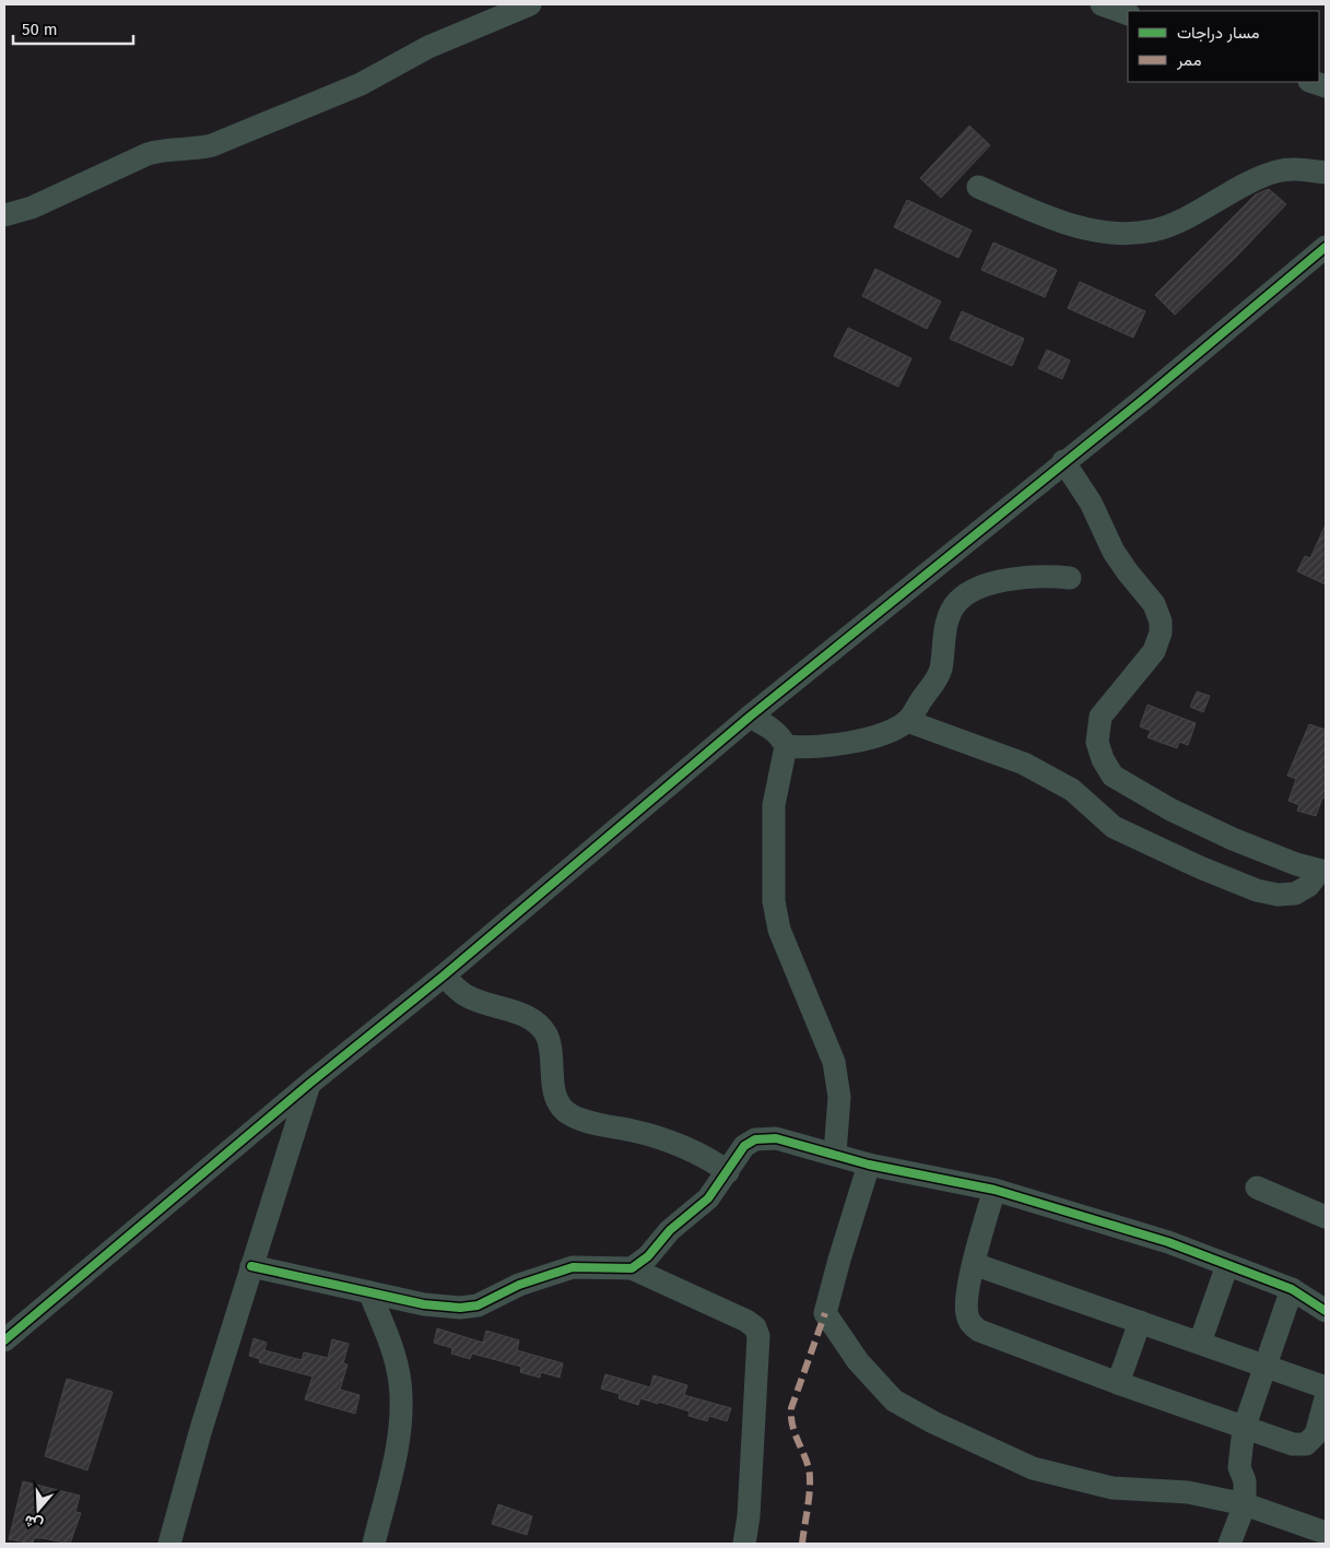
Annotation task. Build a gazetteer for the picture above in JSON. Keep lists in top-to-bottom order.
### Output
{
  "legend": ["مسار دراجات", "ممر"],
  "scale_bar": "50 m",
  "north": "bottom"
}
